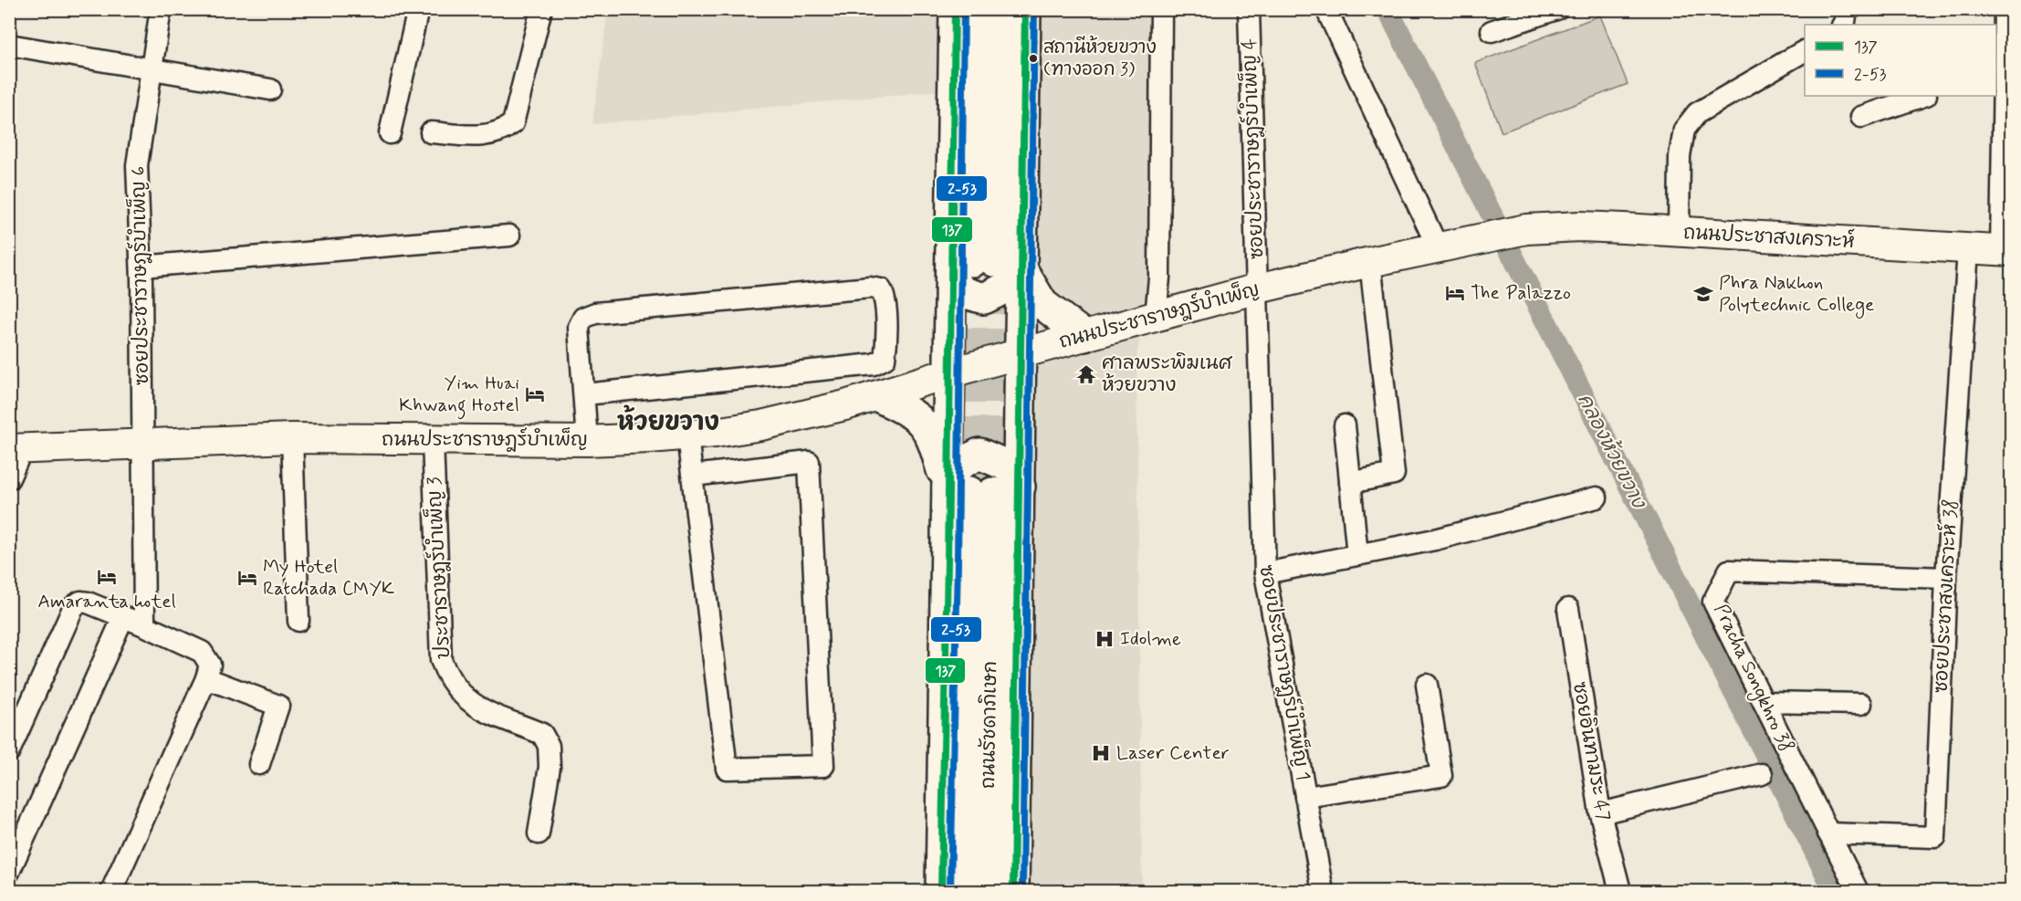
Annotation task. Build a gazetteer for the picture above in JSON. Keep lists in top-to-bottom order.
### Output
{
  "streets": {
    "main road": ["ถนนประชาสงเคราะห์", "ถนนประชาราษฎร์บำเพ็ญ", "ถนนรัชดาภิเษก"],
    "street": [
      "ซอยประชาราษฎร์บำเพ็ญ 4",
      "ซอยประชาราษฎร์บำเพ็ญ 6",
      "ประชาราษฎร์บำเพ็ญ 3",
      "ซอยประชาสงเคราะห์ 38",
      "ซอยประชาราษฎร์บำเพ็ญ 1",
      "Pracha Songkhro 38",
      "ซอยอินทามระ 47"
    ]
  },
  "crossings": [
    ["ซอยประชาราษฎร์บำเพ็ญ 4", "ถนนประชาราษฎร์บำเพ็ญ"],
    ["ซอยประชาราษฎร์บำเพ็ญ 4", "ซอยประชาราษฎร์บำเพ็ญ 1"],
    ["ถนนประชาสงเคราะห์", "ถนนประชาราษฎร์บำเพ็ญ"],
    ["ถนนประชาสงเคราะห์", "ซอยประชาสงเคราะห์ 38"],
    ["ซอยประชาราษฎร์บำเพ็ญ 6", "ถนนประชาราษฎร์บำเพ็ญ"],
    ["ถนนประชาราษฎร์บำเพ็ญ", "ประชาราษฎร์บำเพ็ญ 3"],
    ["ถนนประชาราษฎร์บำเพ็ญ", "ซอยประชาราษฎร์บำเพ็ญ 1"],
    ["ถนนประชาราษฎร์บำเพ็ญ", "ถนนรัชดาภิเษก"],
    ["ซอยประชาสงเคราะห์ 38", "Pracha Songkhro 38"]
  ],
  "districts": ["ห้วยขวาง"],
  "water": ["คลองห้วยขวาง"],
  "places": {
    "other": ["สถานีห้วยขวาง (ทางออก 3)"],
    "hotel": [
      "The Palazzo",
      "Yim Huai Khwang Hostel",
      "Amaranta hotel",
      "My Hotel Ratchada CMYK"
    ],
    "school or university": ["Phra Nakhon Polytechnic College"],
    "temple": ["ศาลพระพิฆเนศ ห้วยขวาง"],
    "hospital": ["Idolme", "Laser Center"]
  },
  "lines": ["transit line 137", "transit line 2-53"],
  "legend": ["137", "2-53"]
}
